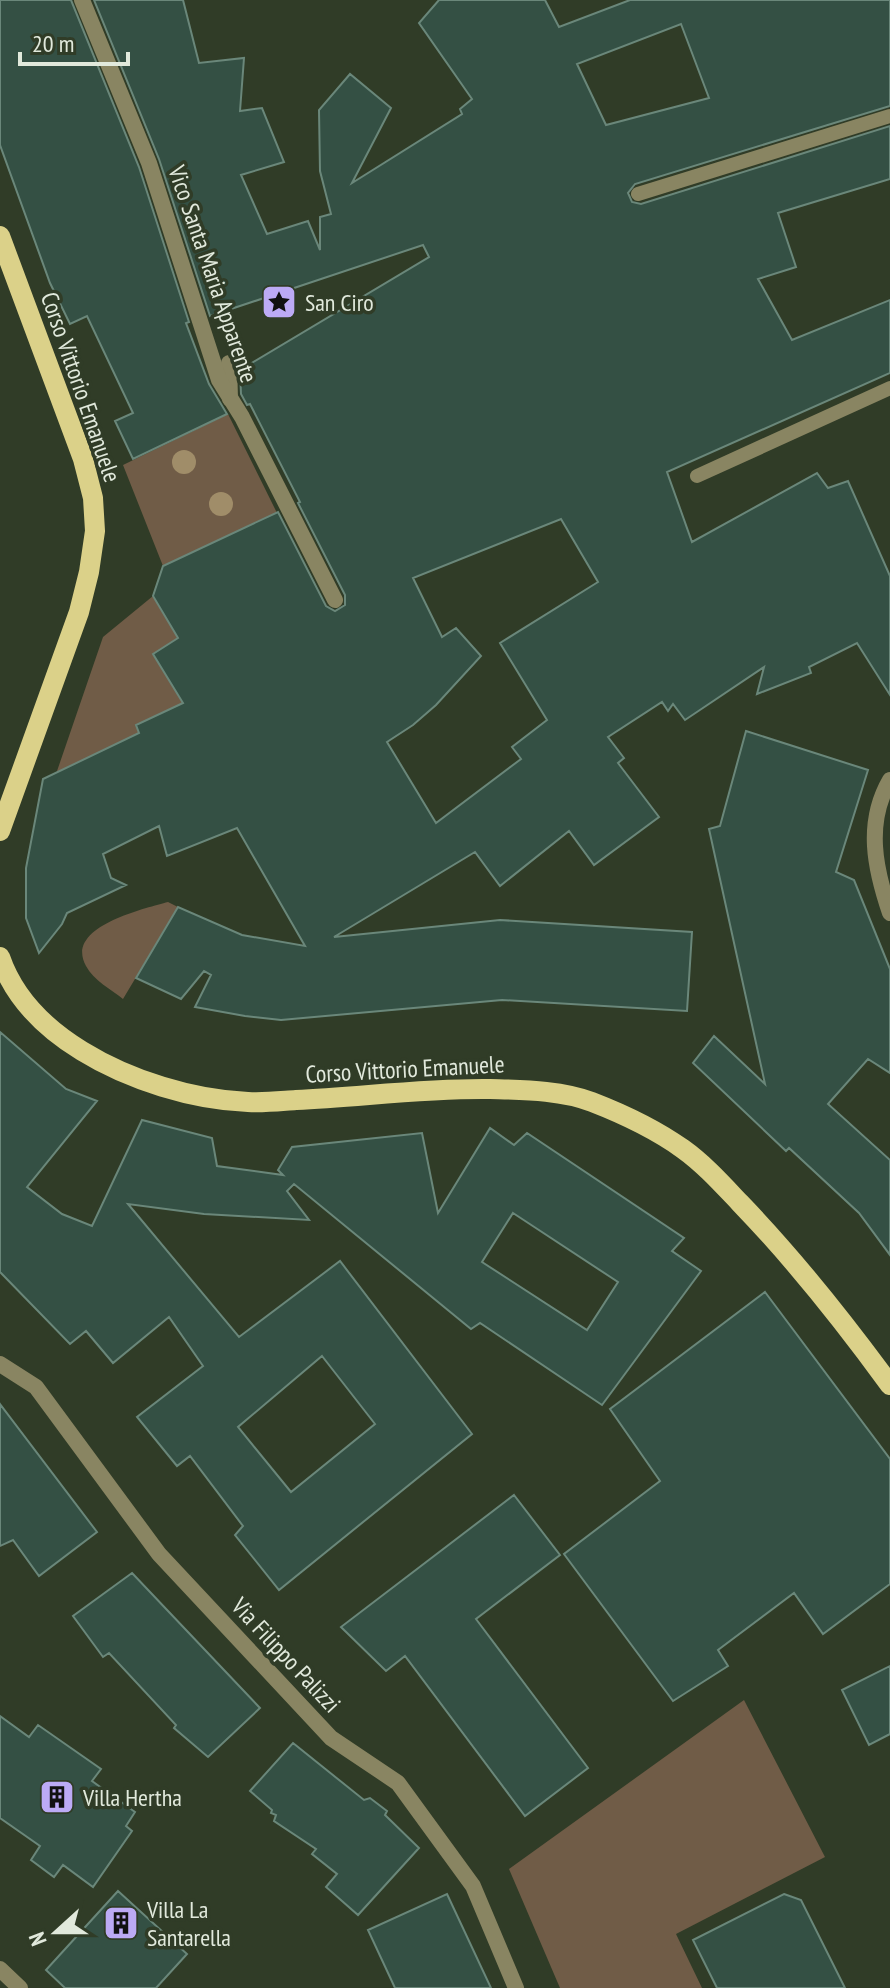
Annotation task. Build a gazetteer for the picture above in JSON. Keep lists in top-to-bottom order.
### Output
{
  "streets": {
    "main road": ["Corso Vittorio Emanuele"],
    "street": ["Vico Santa Maria Apparente", "Via Filippo Palizzi"]
  },
  "places": {
    "place": ["San Ciro"],
    "building": ["Villa Hertha", "Villa La Santarella"]
  },
  "scale_bar": "20 m",
  "north": "left"
}
